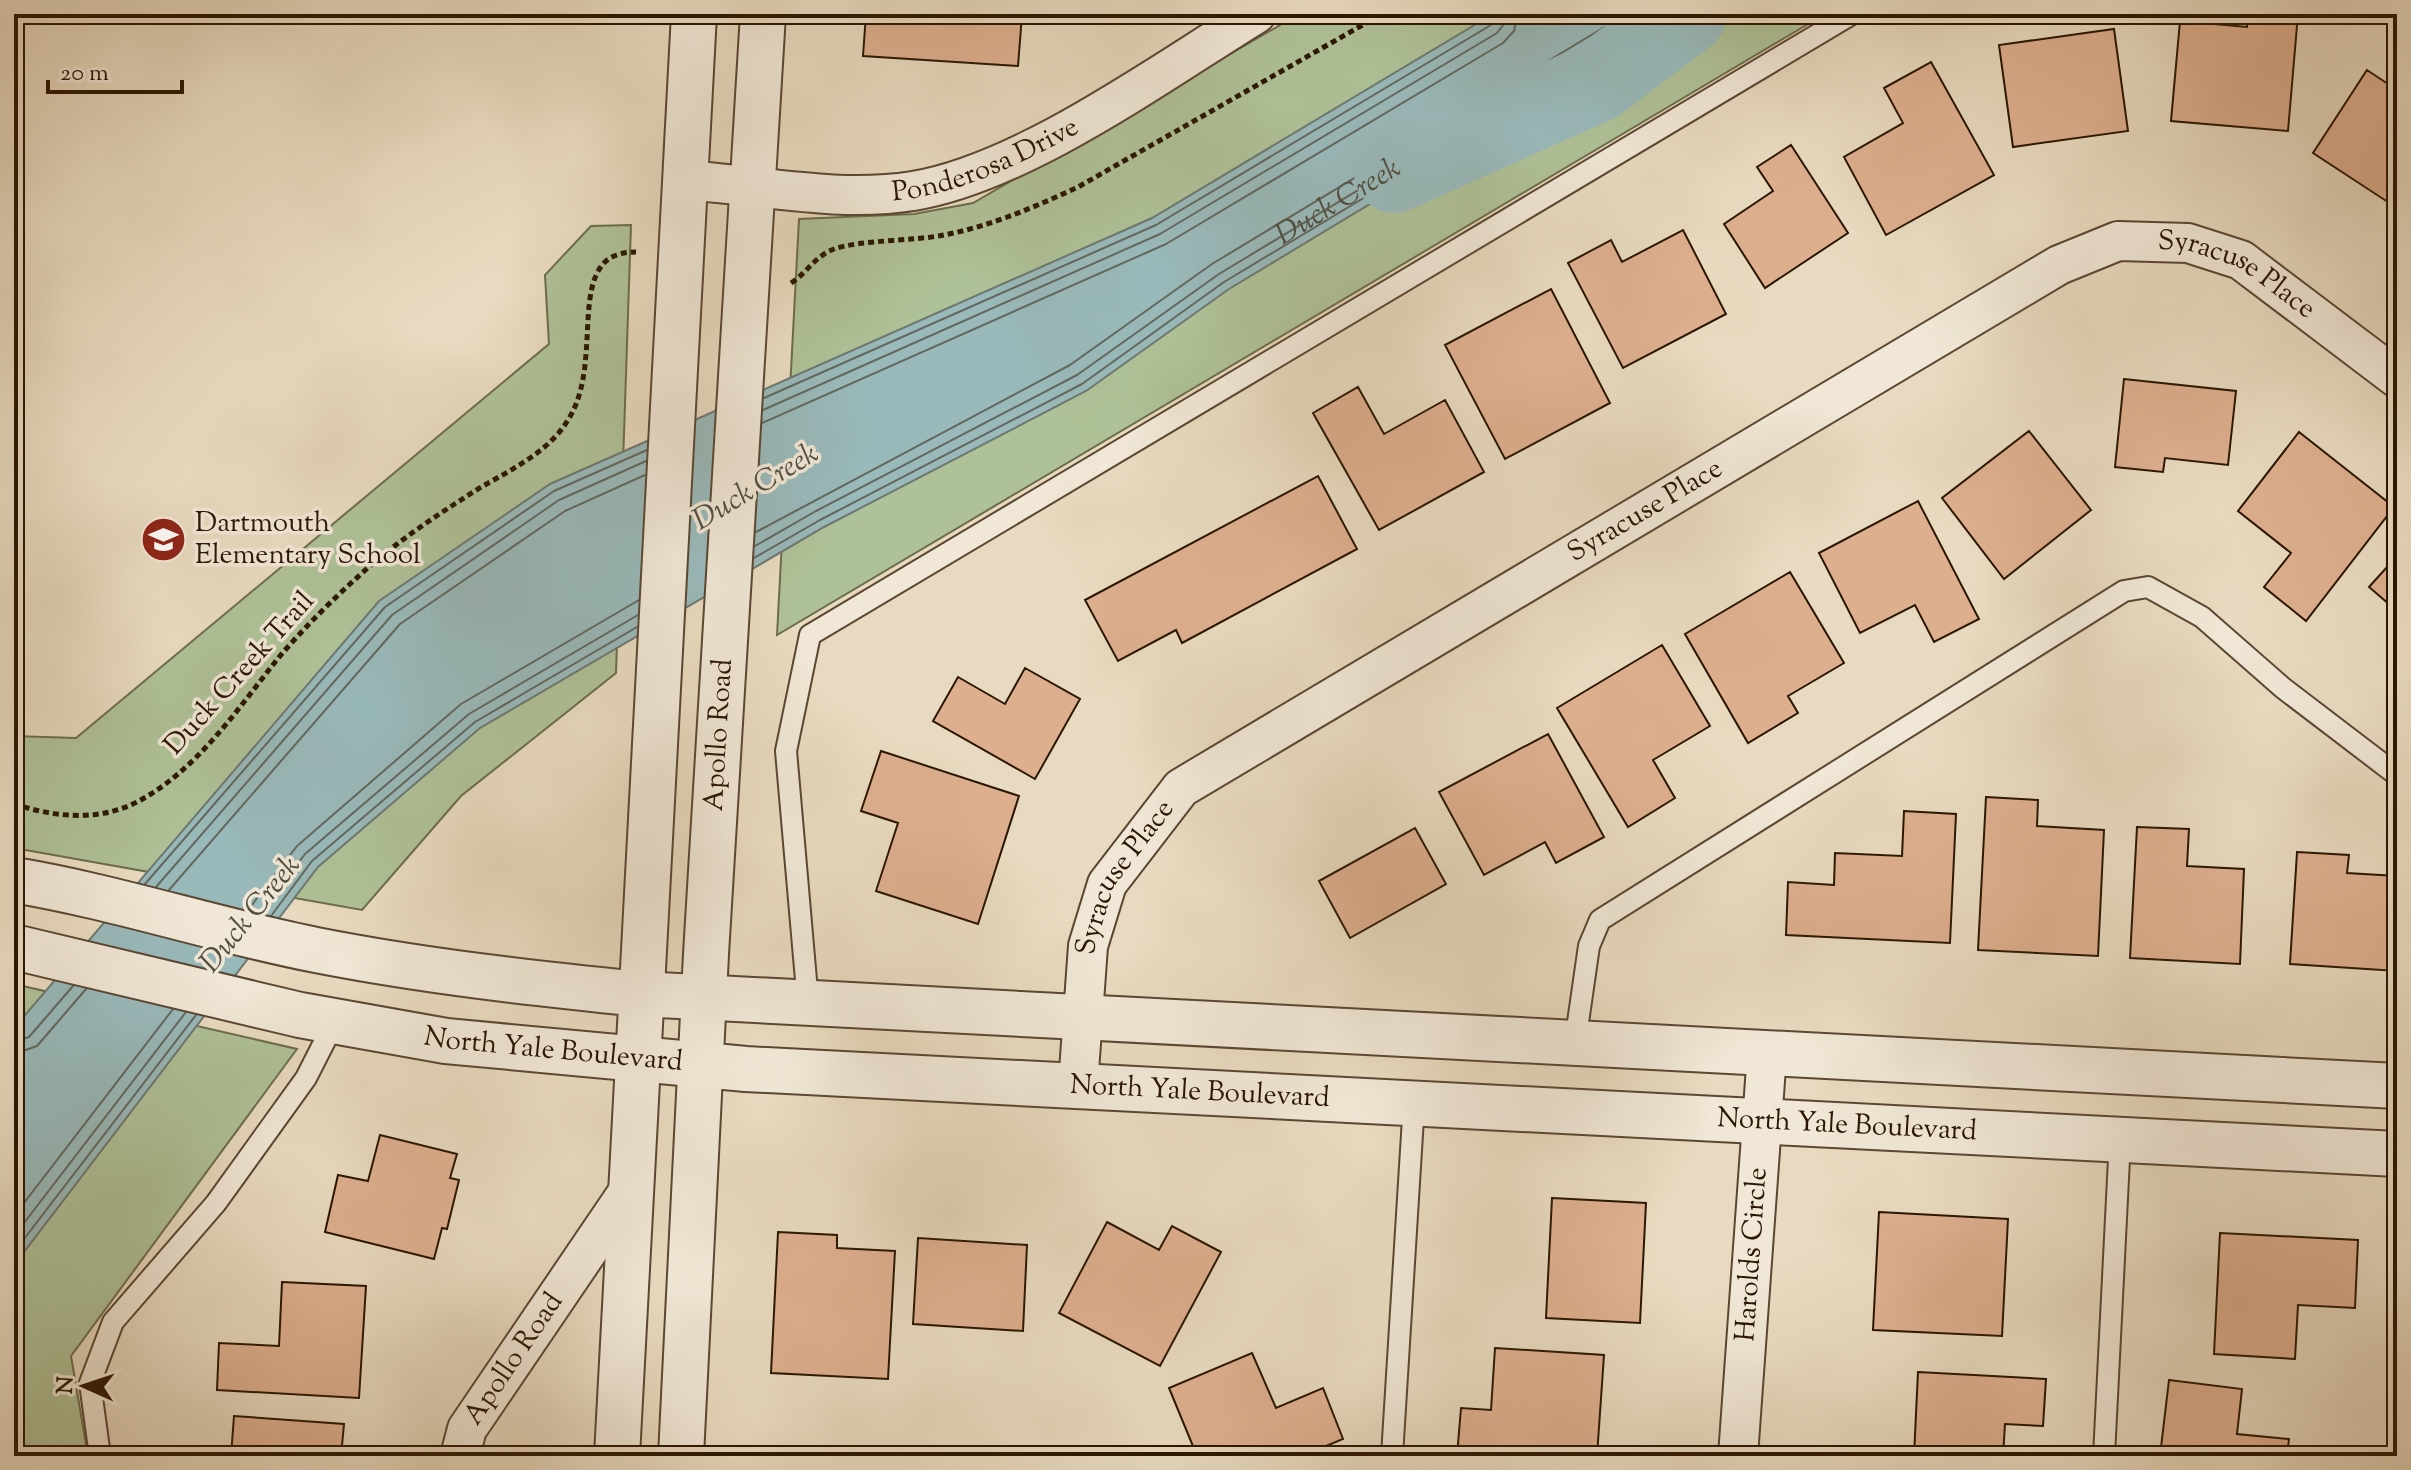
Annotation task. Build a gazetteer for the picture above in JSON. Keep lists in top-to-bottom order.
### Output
{
  "streets": {
    "street": [
      "Ponderosa Drive",
      "Syracuse Place",
      "Apollo Road",
      "North Yale Boulevard",
      "Harolds Circle"
    ],
    "path": ["Duck Creek Trail"]
  },
  "crossings": [
    ["Ponderosa Drive", "Apollo Road"],
    ["Syracuse Place", "North Yale Boulevard"],
    ["Apollo Road", "North Yale Boulevard"],
    ["North Yale Boulevard", "Harolds Circle"]
  ],
  "water": ["Duck Creek"],
  "places": {
    "school or university": ["Dartmouth Elementary School"]
  },
  "scale_bar": "20 m",
  "north": "left"
}
